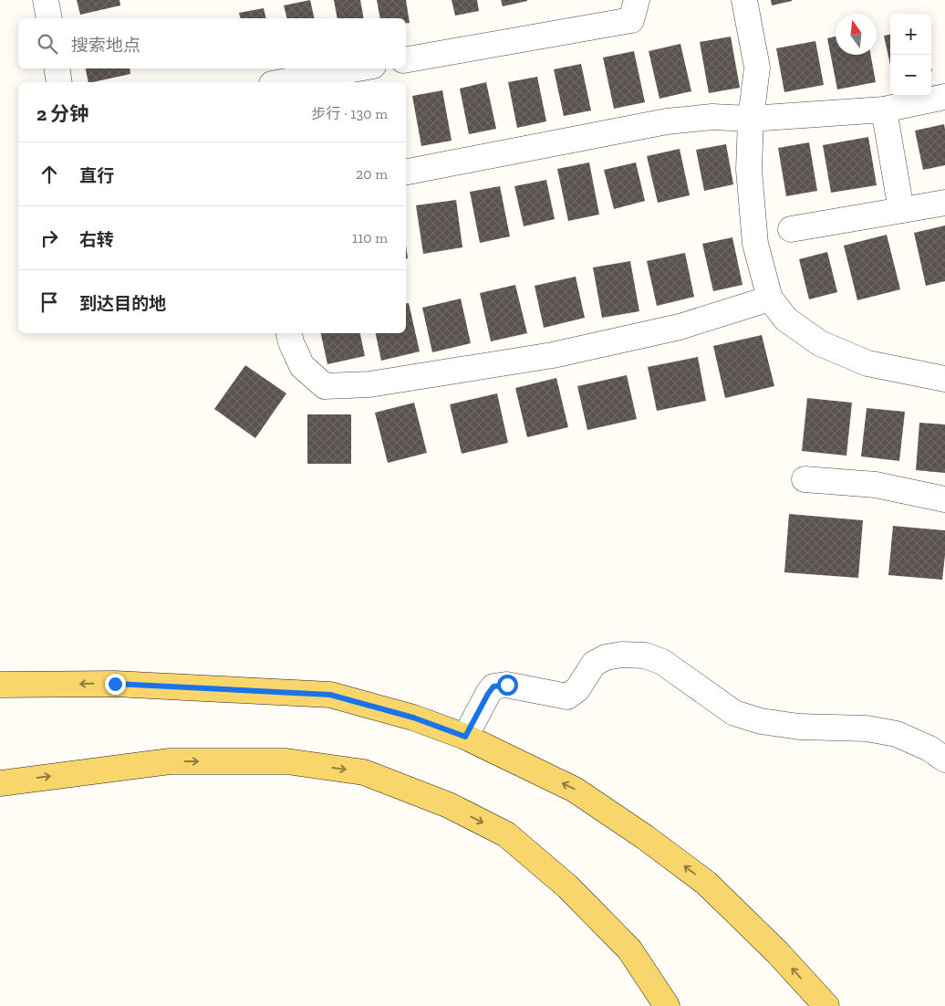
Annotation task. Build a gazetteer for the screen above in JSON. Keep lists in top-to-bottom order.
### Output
{
  "north": "top",
  "page": {
    "map_buttons": ["+", "−"],
    "search": "搜索地点",
    "heading": ["2 分钟", "步行 · 130 m"],
    "list": [
      ["直行", "20 m"],
      ["右转", "110 m"],
      "到达目的地"
    ]
  }
}
